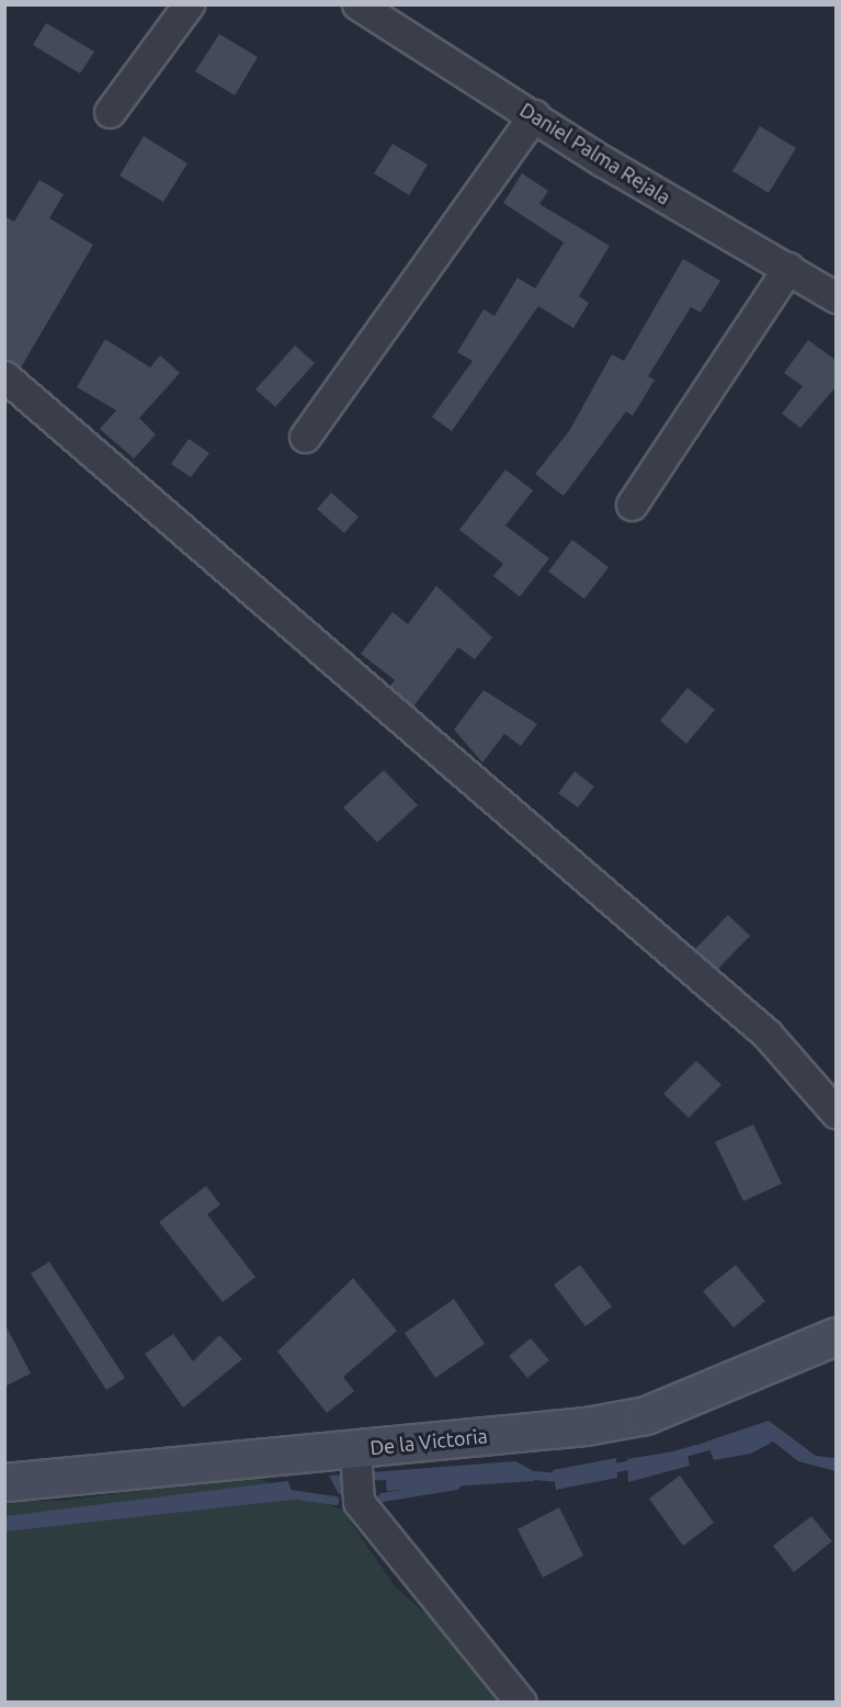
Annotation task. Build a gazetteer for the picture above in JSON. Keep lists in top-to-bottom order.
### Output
{
  "streets": {
    "main road": ["De la Victoria"],
    "street": ["Daniel Palma Rejala"]
  }
}
